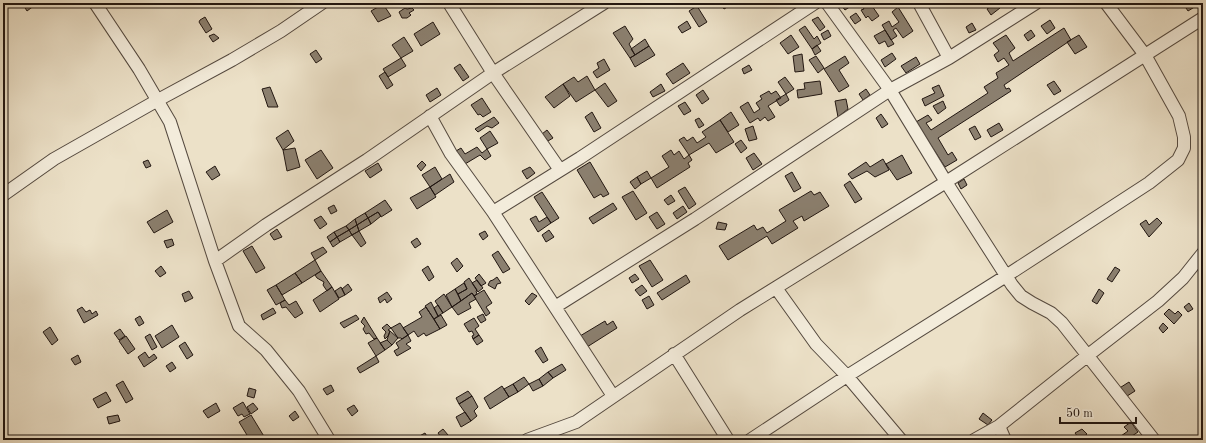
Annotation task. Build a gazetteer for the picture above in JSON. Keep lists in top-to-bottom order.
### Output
{
  "scale_bar": "50 m"
}
